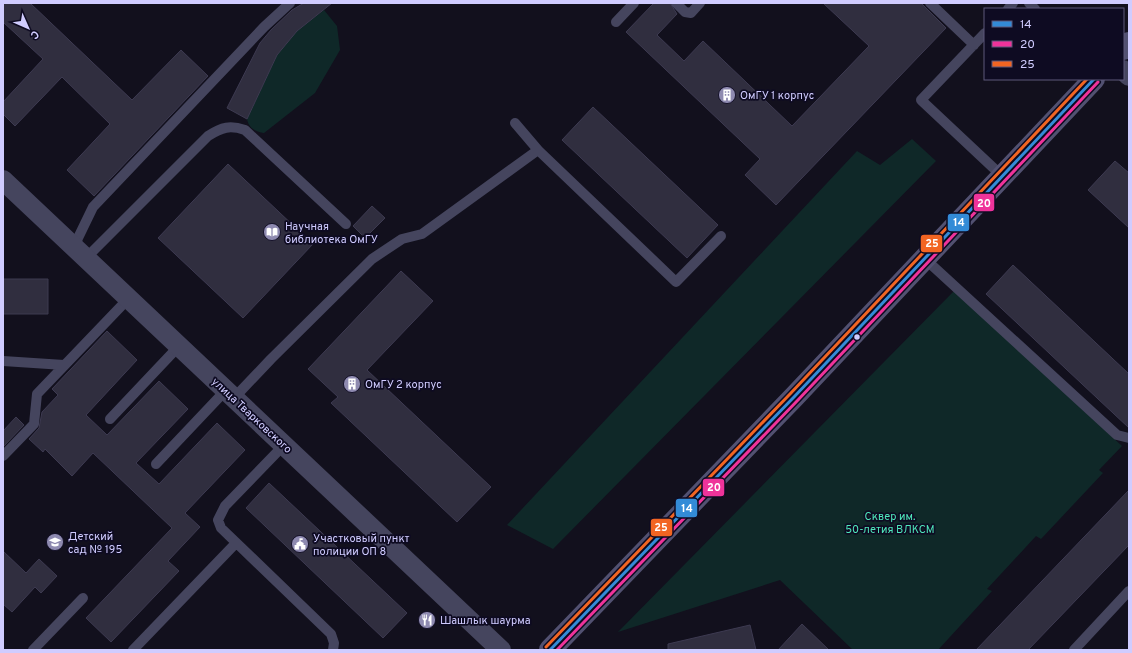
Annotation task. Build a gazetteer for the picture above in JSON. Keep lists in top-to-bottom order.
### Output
{
  "streets": {
    "street": ["улица Тварковского"]
  },
  "parks": ["Сквер им. 50-летия ВЛКСМ"],
  "places": {
    "building": ["ОмГУ 1 корпус", "ОмГУ 2 корпус"],
    "library": ["Научная библиотека ОмГУ"],
    "school or university": ["Детский сад № 195"],
    "public building": ["Участковый пункт полиции ОП 8"],
    "restaurant": ["Шашлык шаурма"]
  },
  "lines": ["transit line 14", "transit line 25", "transit line 20"],
  "legend": ["14", "20", "25"],
  "north": "bottom right"
}
